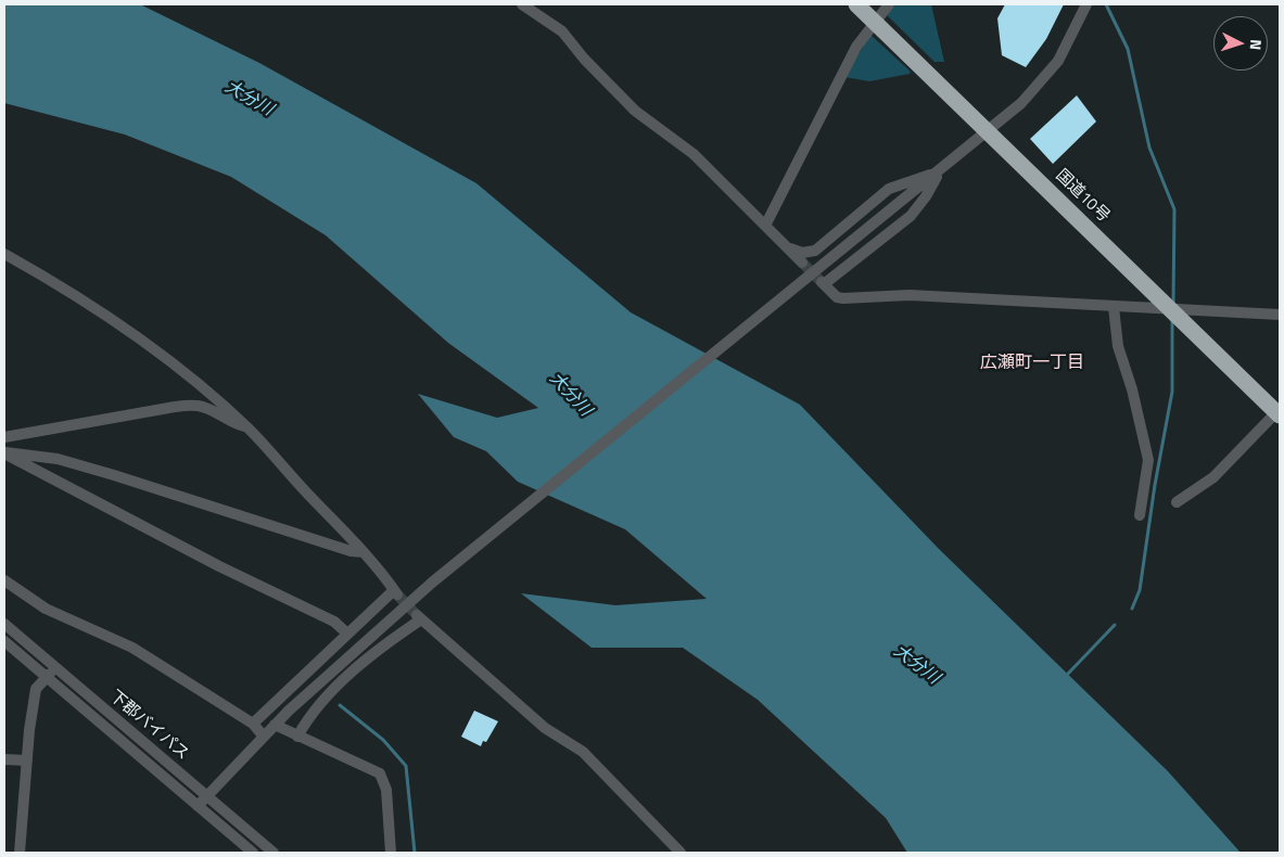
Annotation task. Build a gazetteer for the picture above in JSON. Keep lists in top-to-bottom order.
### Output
{
  "streets": {
    "highway": ["国道10号"],
    "street": ["下郡バイパス"]
  },
  "districts": ["広瀬町一丁目"],
  "water": ["大分川"],
  "north": "right"
}
